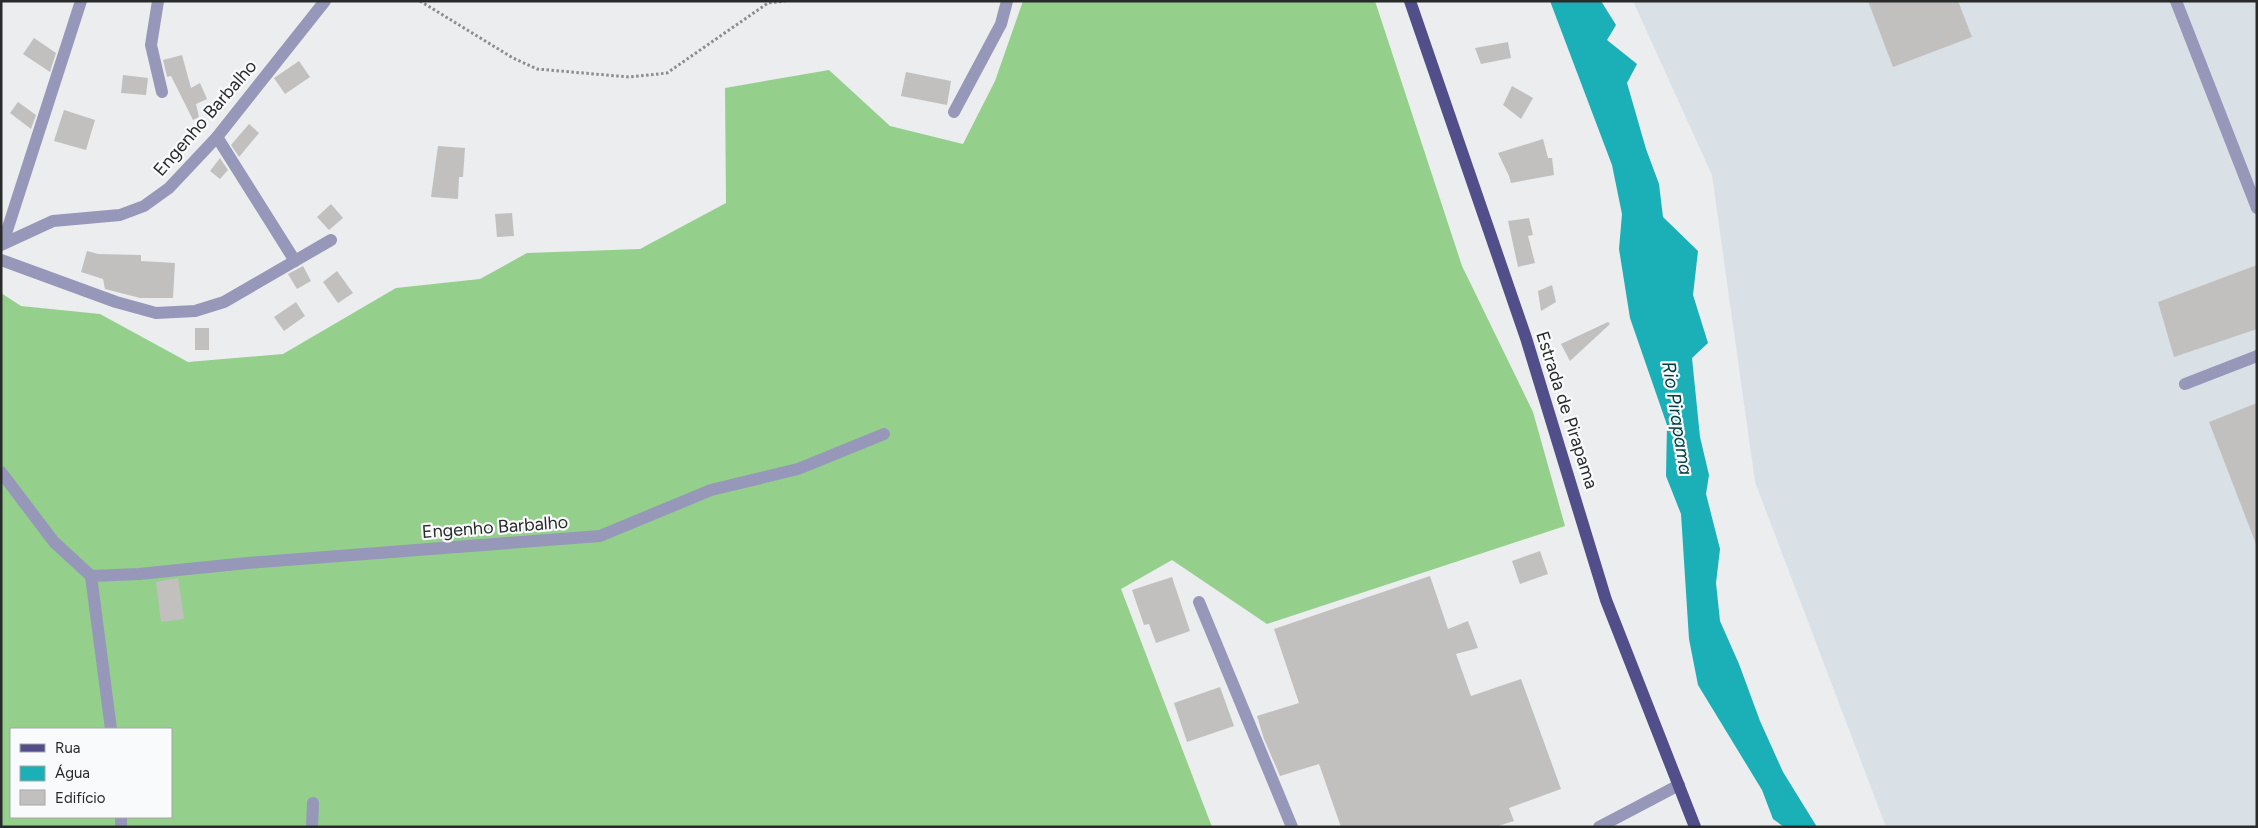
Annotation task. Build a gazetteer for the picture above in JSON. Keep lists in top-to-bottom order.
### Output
{
  "streets": {
    "main road": ["Estrada de Pirapama"],
    "street": ["Engenho Barbalho"]
  },
  "water": ["Rio Pirapama"],
  "legend": ["Rua", "Água", "Edifício"]
}
